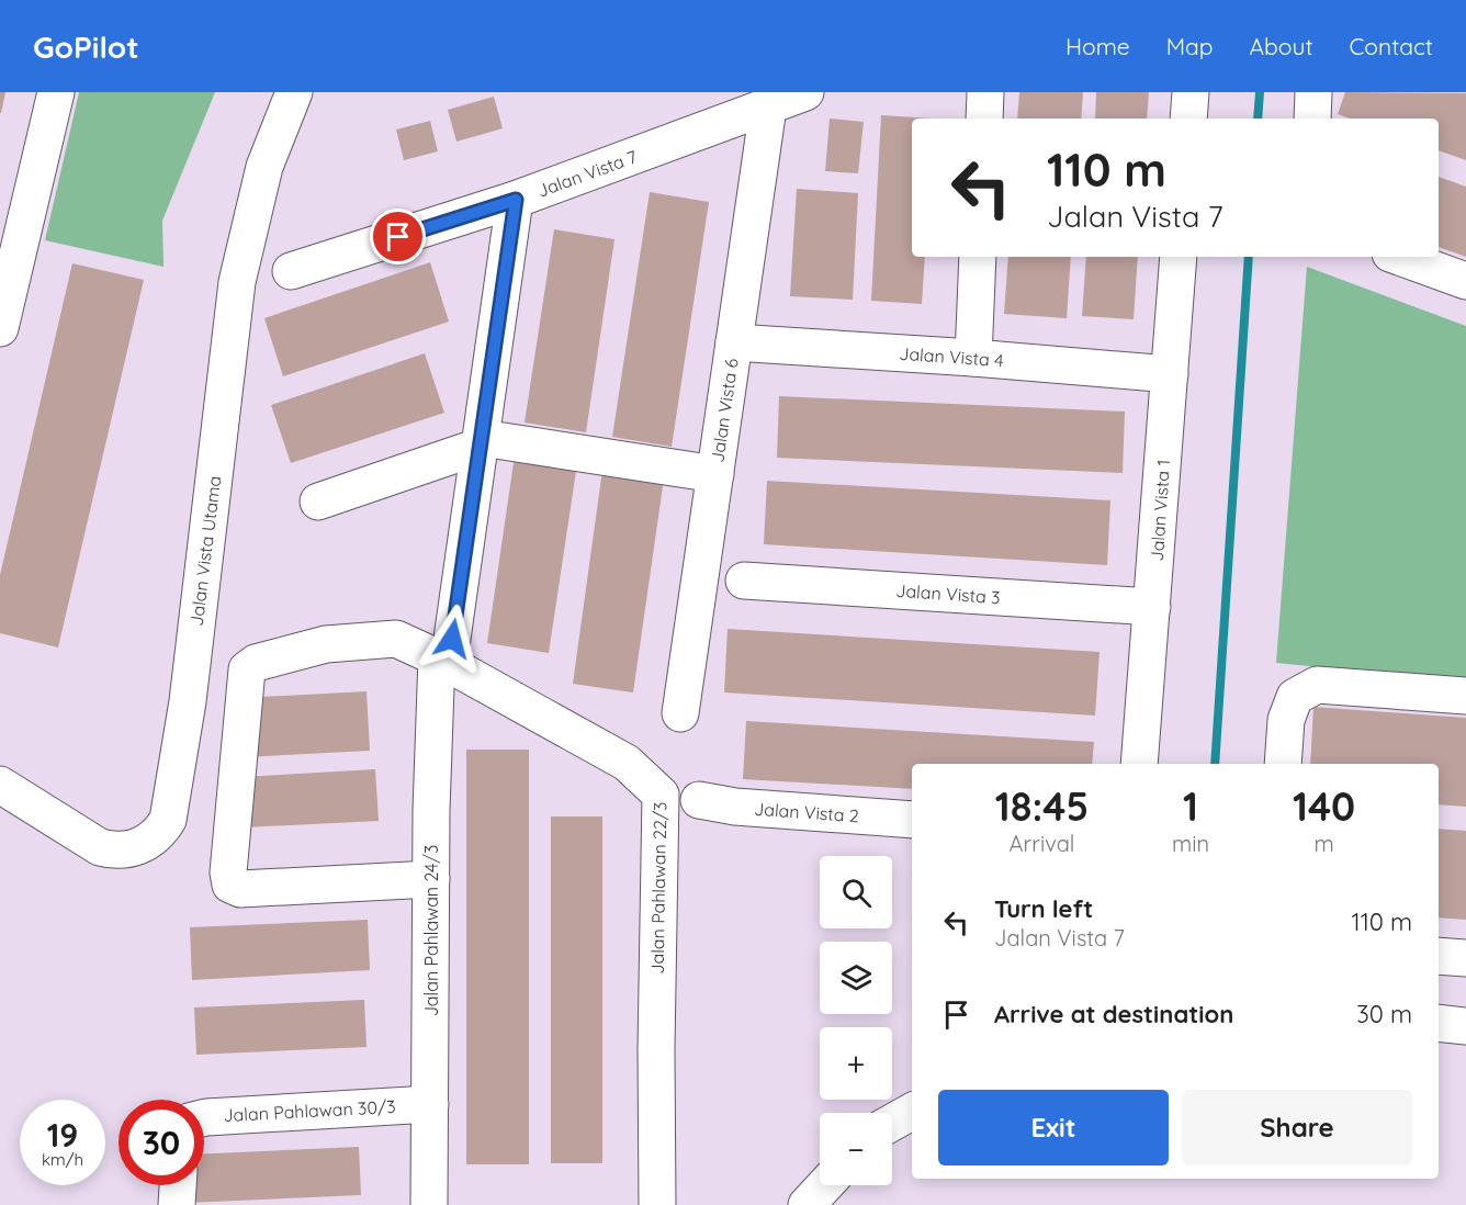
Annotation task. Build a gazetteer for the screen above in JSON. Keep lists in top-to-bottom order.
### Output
{
  "streets": {
    "street": [
      "Jalan Vista 7",
      "Jalan Vista 4",
      "Jalan Vista 6",
      "Jalan Vista 1",
      "Jalan Vista Utama",
      "Jalan Vista 3",
      "Jalan Vista 2",
      "Jalan Pahlawan 22/3",
      "Jalan Pahlawan 24/3",
      "Jalan Pahlawan 30/3"
    ]
  },
  "crossings": [
    ["Jalan Vista 7", "Jalan Vista 6"],
    ["Jalan Vista 7", "Jalan Pahlawan 24/3"],
    ["Jalan Vista 4", "Jalan Vista 6"],
    ["Jalan Vista 4", "Jalan Vista 1"],
    ["Jalan Vista 1", "Jalan Vista 3"],
    ["Jalan Pahlawan 22/3", "Jalan Pahlawan 24/3"],
    ["Jalan Pahlawan 24/3", "Jalan Pahlawan 30/3"]
  ],
  "page": {
    "header": "GoPilot",
    "nav": [
      "Home",
      "Map",
      "About",
      "Contact"
    ],
    "turn": ["110 m", "Jalan Vista 7"],
    "eta": [
      "18:45",
      "Arrival",
      "1",
      "min",
      "140",
      "m"
    ],
    "map_buttons": ["+", "−"],
    "list": [
      {
        "name": "Turn left",
        "note": "Jalan Vista 7",
        "value": "110 m"
      },
      {
        "name": "Arrive at destination",
        "value": "30 m"
      }
    ],
    "buttons": ["Exit", "Share"],
    "speed": "19 km/h",
    "limit": "30"
  }
}
